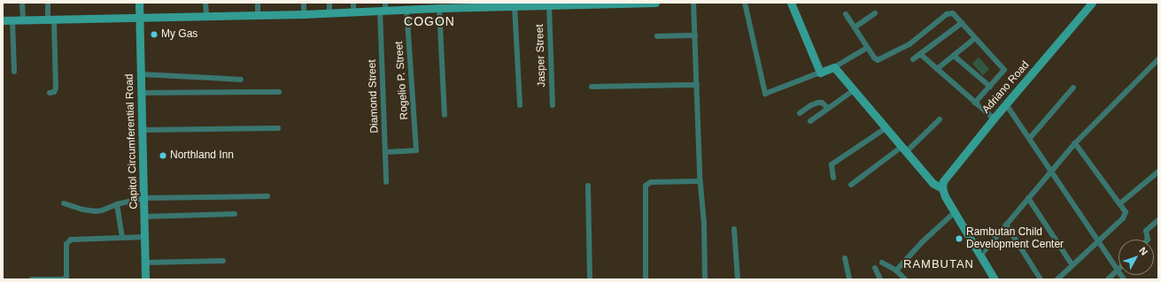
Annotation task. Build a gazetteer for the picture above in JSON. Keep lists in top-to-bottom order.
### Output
{
  "streets": {
    "street": [
      "Jasper Street",
      "Rogelio P. Street",
      "Adriano Road",
      "Diamond Street",
      "Capitol Circumferential Road"
    ]
  },
  "crossings": [
    ["Rogelio P. Street", "Diamond Street"]
  ],
  "districts": ["COGON", "RAMBUTAN"],
  "places": ["My Gas", "Northland Inn", "Rambutan Child Development Center"],
  "north": "top right"
}
